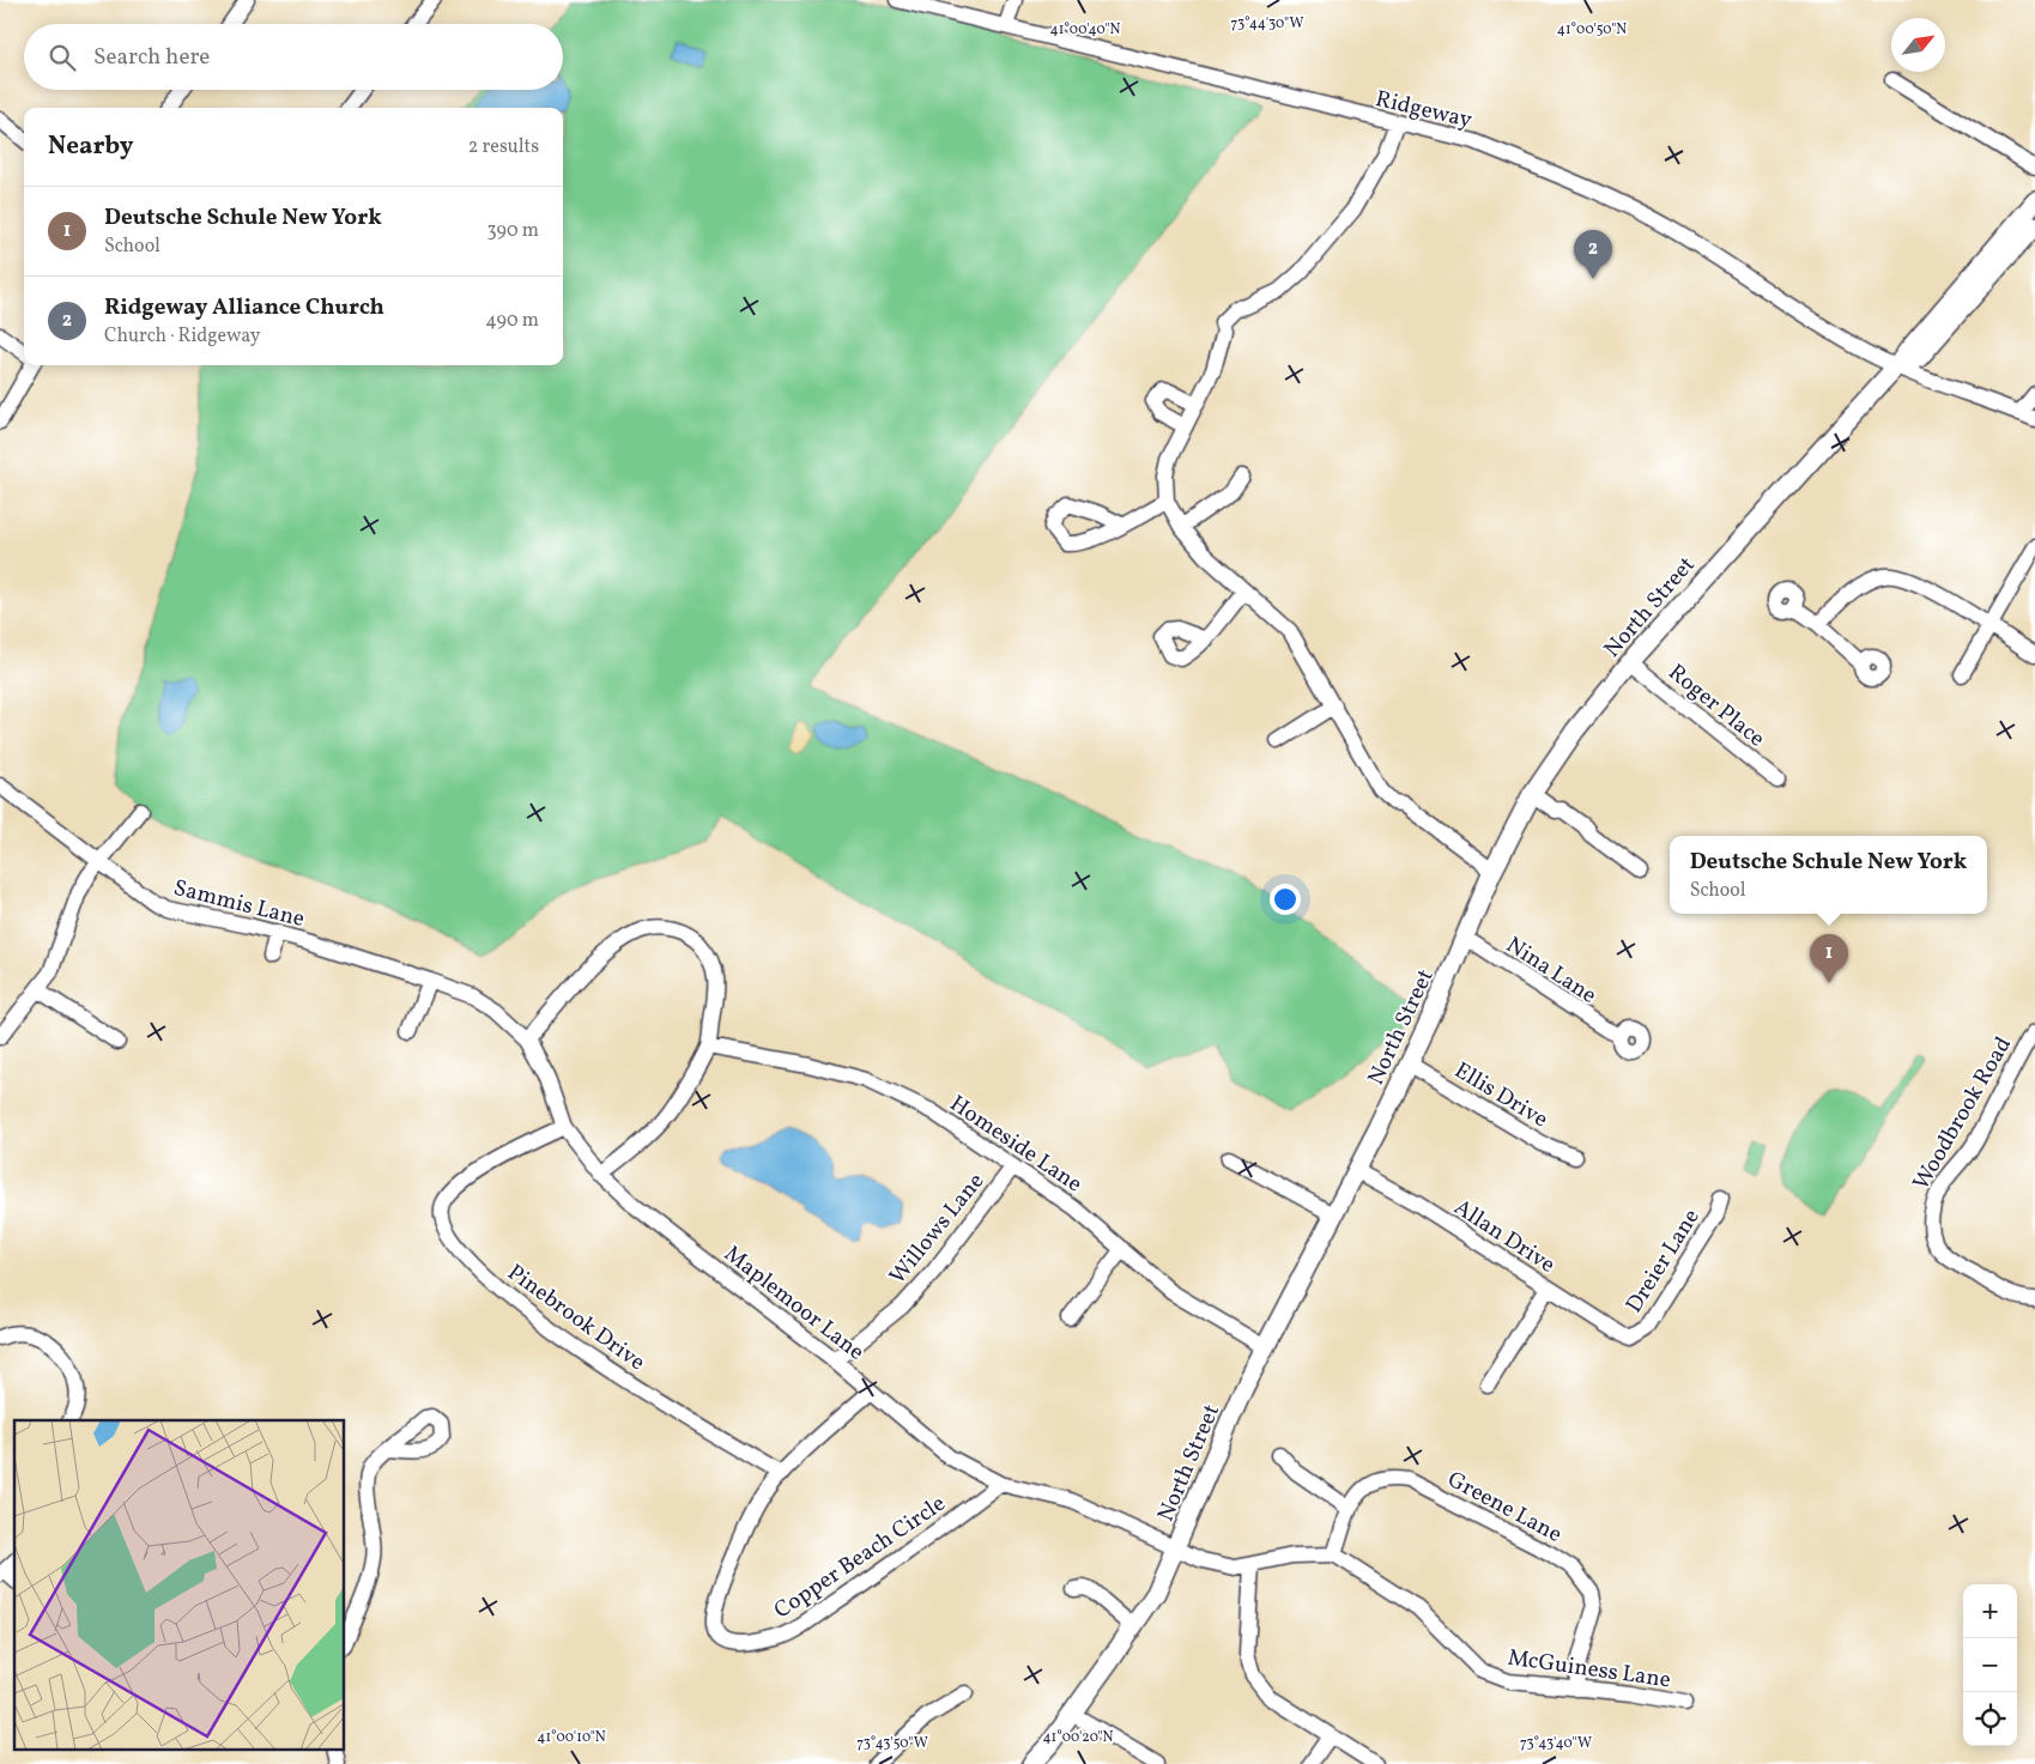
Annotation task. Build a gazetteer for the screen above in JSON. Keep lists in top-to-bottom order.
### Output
{
  "streets": {
    "main road": ["North Street"],
    "street": [
      "Ridgeway",
      "Roger Place",
      "Sammis Lane",
      "Nina Lane",
      "Ellis Drive",
      "Woodbrook Road",
      "Homeside Lane",
      "Willows Lane",
      "Allan Drive",
      "Dreier Lane",
      "Maplemoor Lane",
      "Pinebrook Drive",
      "Greene Lane",
      "Copper Beach Circle",
      "McGuiness Lane"
    ]
  },
  "crossings": [
    ["Ridgeway", "North Street"],
    ["North Street", "Roger Place"],
    ["North Street", "Nina Lane"],
    ["North Street", "Ellis Drive"],
    ["North Street", "Homeside Lane"],
    ["North Street", "Allan Drive"],
    ["North Street", "Maplemoor Lane"],
    ["Sammis Lane", "Maplemoor Lane"],
    ["Homeside Lane", "Willows Lane"],
    ["Willows Lane", "Maplemoor Lane"],
    ["Allan Drive", "Dreier Lane"],
    ["Maplemoor Lane", "Pinebrook Drive"],
    ["Maplemoor Lane", "Copper Beach Circle"],
    ["Pinebrook Drive", "Copper Beach Circle"],
    ["Greene Lane", "McGuiness Lane"]
  ],
  "north": "top right",
  "page": {
    "search": "Search here",
    "heading": ["Nearby", "2 results"],
    "list": [
      {
        "mark": "1",
        "name": "Deutsche Schule New York",
        "note": "School",
        "value": "390 m"
      },
      {
        "mark": "2",
        "name": "Ridgeway Alliance Church",
        "note": "Church · Ridgeway",
        "value": "490 m"
      }
    ],
    "pins": ["2", "1"],
    "popup": ["Deutsche Schule New York", "School"],
    "map_buttons": ["+", "−"]
  },
  "coordinates": [
    "73°44'30\"W",
    "41°00'40\"N",
    "41°00'50\"N",
    "41°00'10\"N",
    "41°00'20\"N",
    "73°43'50\"W",
    "73°43'40\"W"
  ]
}
